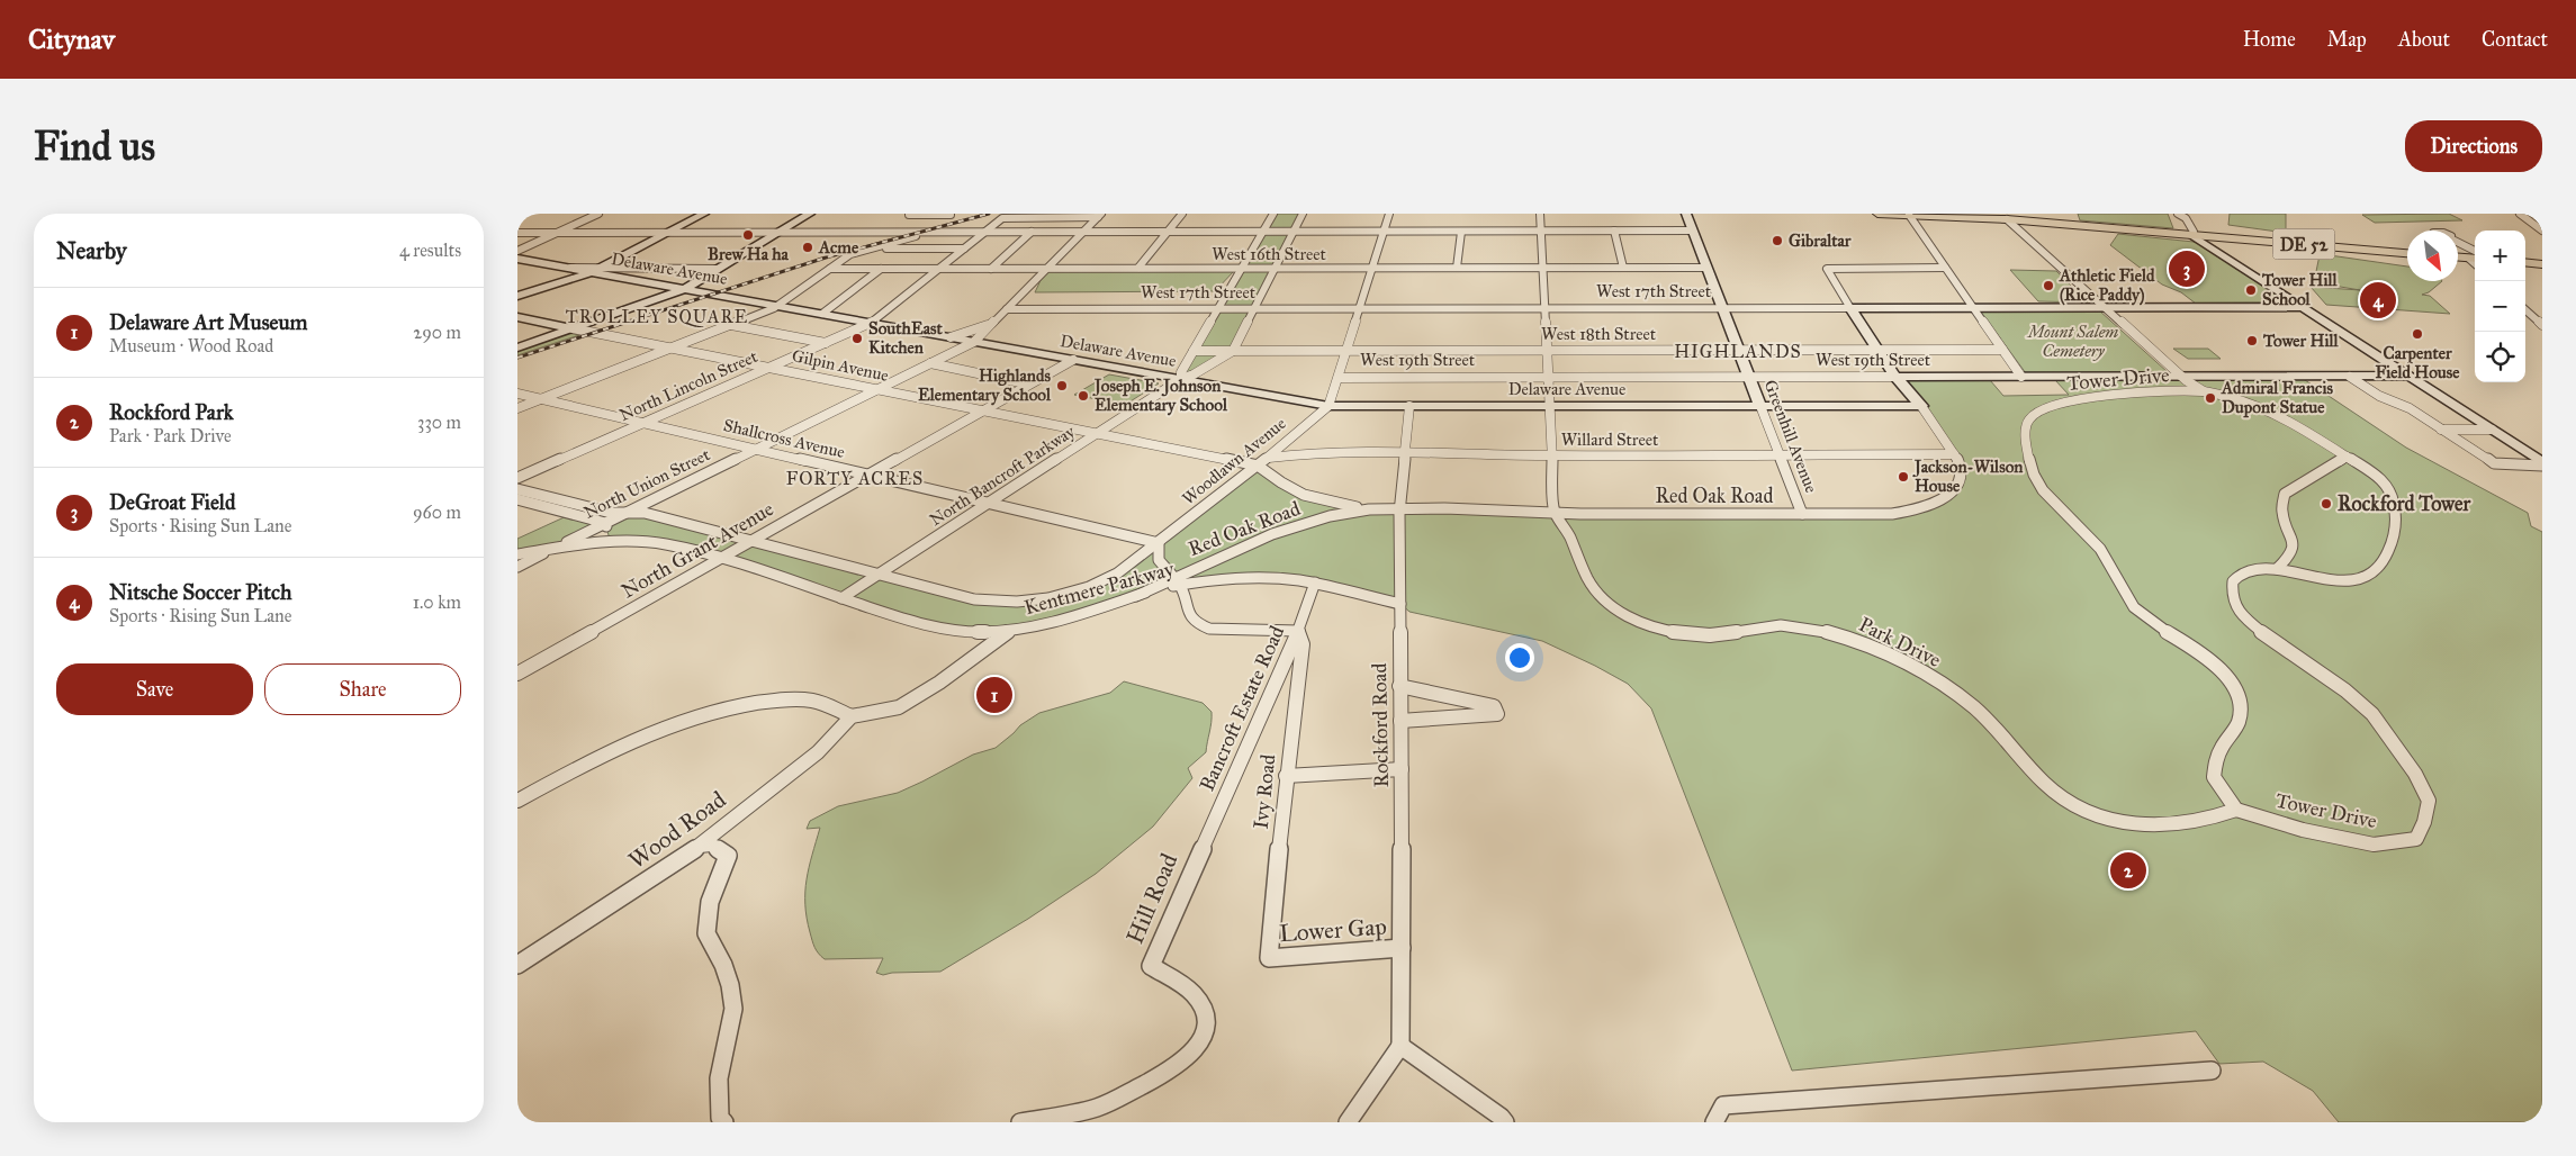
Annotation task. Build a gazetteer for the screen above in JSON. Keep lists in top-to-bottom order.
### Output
{
  "streets": {
    "main road": ["DE 52"],
    "street": [
      "West 16th Street",
      "Delaware Avenue",
      "West 17th Street",
      "West 18th Street",
      "West 19th Street",
      "Gilpin Avenue",
      "Tower Drive",
      "North Lincoln Street",
      "Greenhill Avenue",
      "Shallcross Avenue",
      "Willard Street",
      "Woodlawn Avenue",
      "North Bancroft Parkway",
      "North Union Street",
      "Red Oak Road",
      "North Grant Avenue",
      "Kentmere Parkway",
      "Park Drive",
      "Bancroft Estate Road",
      "Rockford Road",
      "Ivy Road",
      "Wood Road",
      "Hill Road",
      "Lower Gap"
    ]
  },
  "crossings": [
    ["DE 52", "Tower Drive"],
    ["West 16th Street", "North Lincoln Street"],
    ["West 16th Street", "Greenhill Avenue"],
    ["West 16th Street", "North Union Street"],
    ["Delaware Avenue", "North Lincoln Street"],
    ["Delaware Avenue", "Greenhill Avenue"],
    ["Delaware Avenue", "Woodlawn Avenue"],
    ["Delaware Avenue", "North Bancroft Parkway"],
    ["Delaware Avenue", "North Union Street"],
    ["Delaware Avenue", "Red Oak Road"],
    ["Delaware Avenue", "North Grant Avenue"],
    ["Delaware Avenue", "Rockford Road"],
    ["West 17th Street", "Tower Drive"],
    ["West 17th Street", "Greenhill Avenue"],
    ["West 17th Street", "North Union Street"],
    ["West 18th Street", "Greenhill Avenue"],
    ["West 18th Street", "North Bancroft Parkway"],
    ["West 19th Street", "Tower Drive"],
    ["West 19th Street", "Greenhill Avenue"],
    ["Gilpin Avenue", "North Lincoln Street"],
    ["Gilpin Avenue", "Woodlawn Avenue"],
    ["Gilpin Avenue", "North Bancroft Parkway"],
    ["Gilpin Avenue", "North Union Street"],
    ["Gilpin Avenue", "Red Oak Road"],
    ["Gilpin Avenue", "North Grant Avenue"],
    ["Tower Drive", "Park Drive"],
    ["North Lincoln Street", "Shallcross Avenue"],
    ["North Lincoln Street", "North Union Street"],
    ["Greenhill Avenue", "Willard Street"],
    ["Greenhill Avenue", "Red Oak Road"],
    ["Shallcross Avenue", "Woodlawn Avenue"],
    ["Shallcross Avenue", "North Bancroft Parkway"],
    ["Shallcross Avenue", "North Union Street"],
    ["Shallcross Avenue", "North Grant Avenue"],
    ["Willard Street", "Woodlawn Avenue"],
    ["Willard Street", "Red Oak Road"],
    ["Willard Street", "Rockford Road"],
    ["Woodlawn Avenue", "North Bancroft Parkway"],
    ["Woodlawn Avenue", "Red Oak Road"],
    ["North Bancroft Parkway", "Kentmere Parkway"],
    ["North Union Street", "Kentmere Parkway"],
    ["Red Oak Road", "Kentmere Parkway"],
    ["Red Oak Road", "Park Drive"],
    ["Red Oak Road", "Rockford Road"],
    ["North Grant Avenue", "Kentmere Parkway"],
    ["Kentmere Parkway", "Bancroft Estate Road"],
    ["Kentmere Parkway", "Rockford Road"],
    ["Bancroft Estate Road", "Ivy Road"],
    ["Bancroft Estate Road", "Hill Road"],
    ["Rockford Road", "Lower Gap"],
    ["Ivy Road", "Lower Gap"]
  ],
  "districts": ["TROLLEY SQUARE", "HIGHLANDS", "FORTY ACRES"],
  "parks": ["Mount Salem Cemetery"],
  "places": [
    "Brew Ha ha",
    "Gibraltar",
    "Acme",
    "Athletic Field (Rice Paddy)",
    "Tower Hill School",
    "Carpenter Field House",
    "SouthEast Kitchen",
    "Tower Hill",
    "Highlands Elementary School",
    "Joseph E. Johnson Elementary School",
    "Admiral Francis Dupont Statue",
    "Jackson-Wilson House",
    "Rockford Tower"
  ],
  "north": "bottom right",
  "page": {
    "header": "Citynav",
    "nav": [
      "Home",
      "Map",
      "About",
      "Contact"
    ],
    "buttons": [
      "Directions",
      ["Save", "Share"]
    ],
    "title": "Find us",
    "heading": ["Nearby", "4 results"],
    "map_buttons": ["+", "−"],
    "pins": [
      "3",
      "4",
      "1",
      "2"
    ],
    "list": [
      {
        "mark": "1",
        "name": "Delaware Art Museum",
        "note": "Museum · Wood Road",
        "value": "290 m"
      },
      {
        "mark": "2",
        "name": "Rockford Park",
        "note": "Park · Park Drive",
        "value": "330 m"
      },
      {
        "mark": "3",
        "name": "DeGroat Field",
        "note": "Sports · Rising Sun Lane",
        "value": "960 m"
      },
      {
        "mark": "4",
        "name": "Nitsche Soccer Pitch",
        "note": "Sports · Rising Sun Lane",
        "value": "1.0 km"
      }
    ]
  }
}
